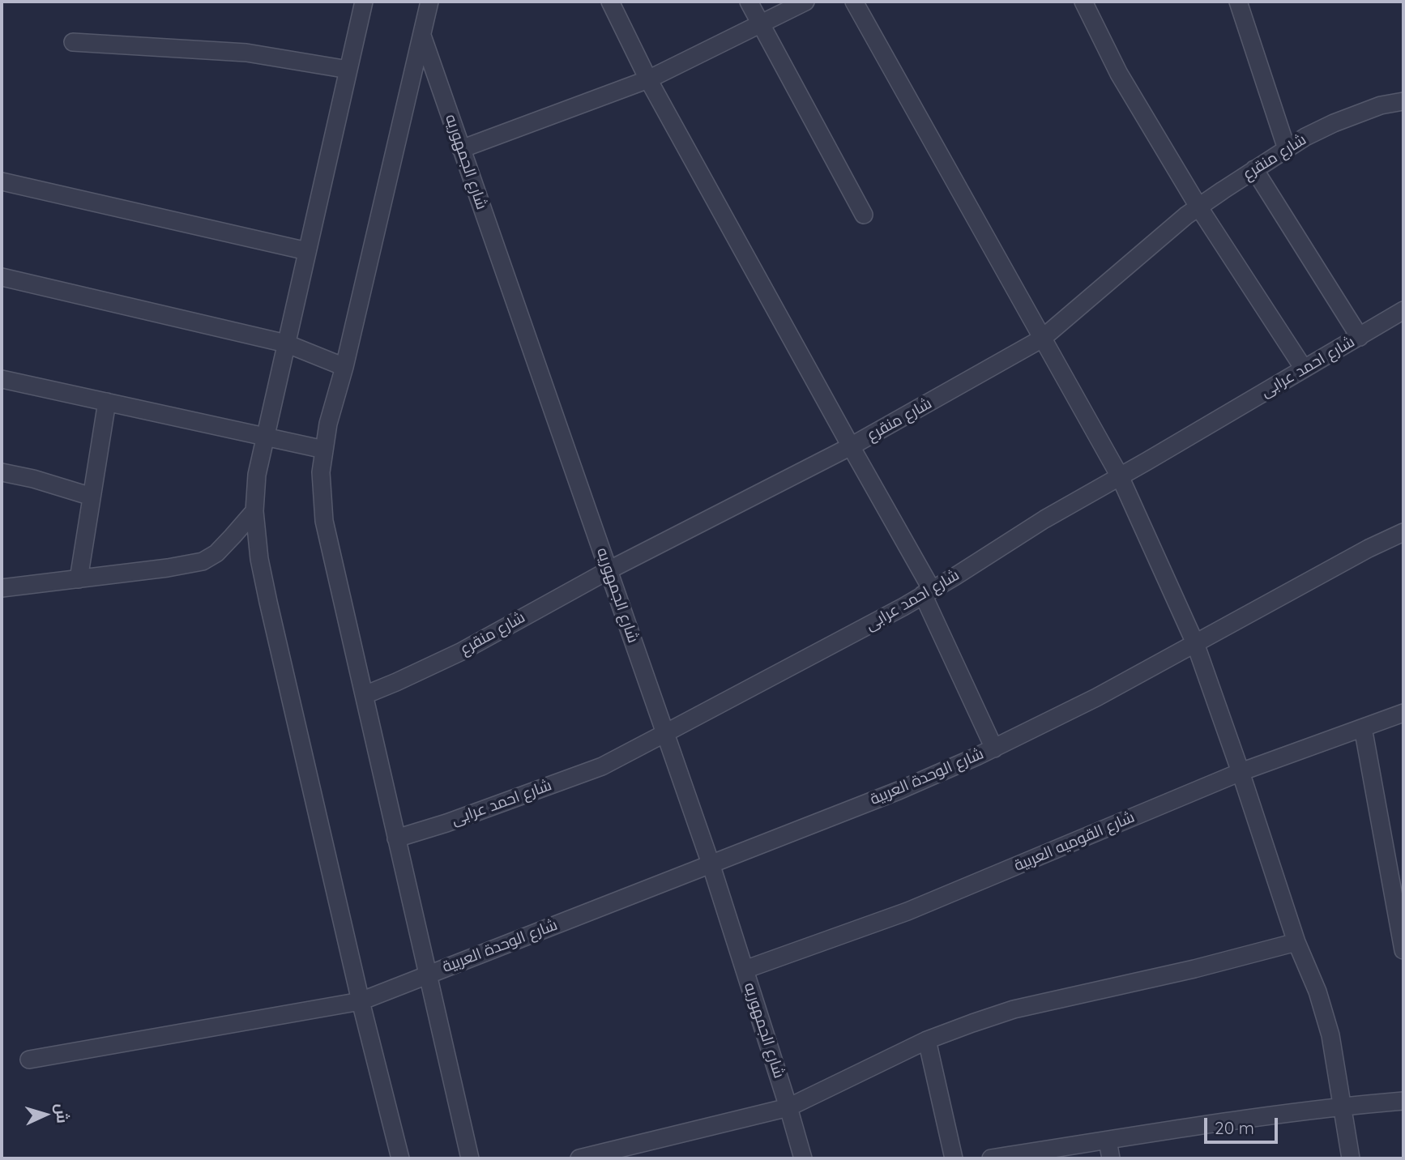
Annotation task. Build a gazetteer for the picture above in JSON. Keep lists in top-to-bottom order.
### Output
{
  "streets": {
    "street": [
      "شارع منقرع",
      "شارع الجمهوريه",
      "شارع احمد عرابى",
      "شارع الوحدة العربية",
      "شارع القوميه العربية"
    ]
  },
  "crossings": [
    ["شارع منقرع", "شارع الجمهوريه"],
    ["شارع الجمهوريه", "شارع احمد عرابى"],
    ["شارع الجمهوريه", "شارع الوحدة العربية"],
    ["شارع الجمهوريه", "شارع القوميه العربية"]
  ],
  "scale_bar": "20 m",
  "north": "right"
}
